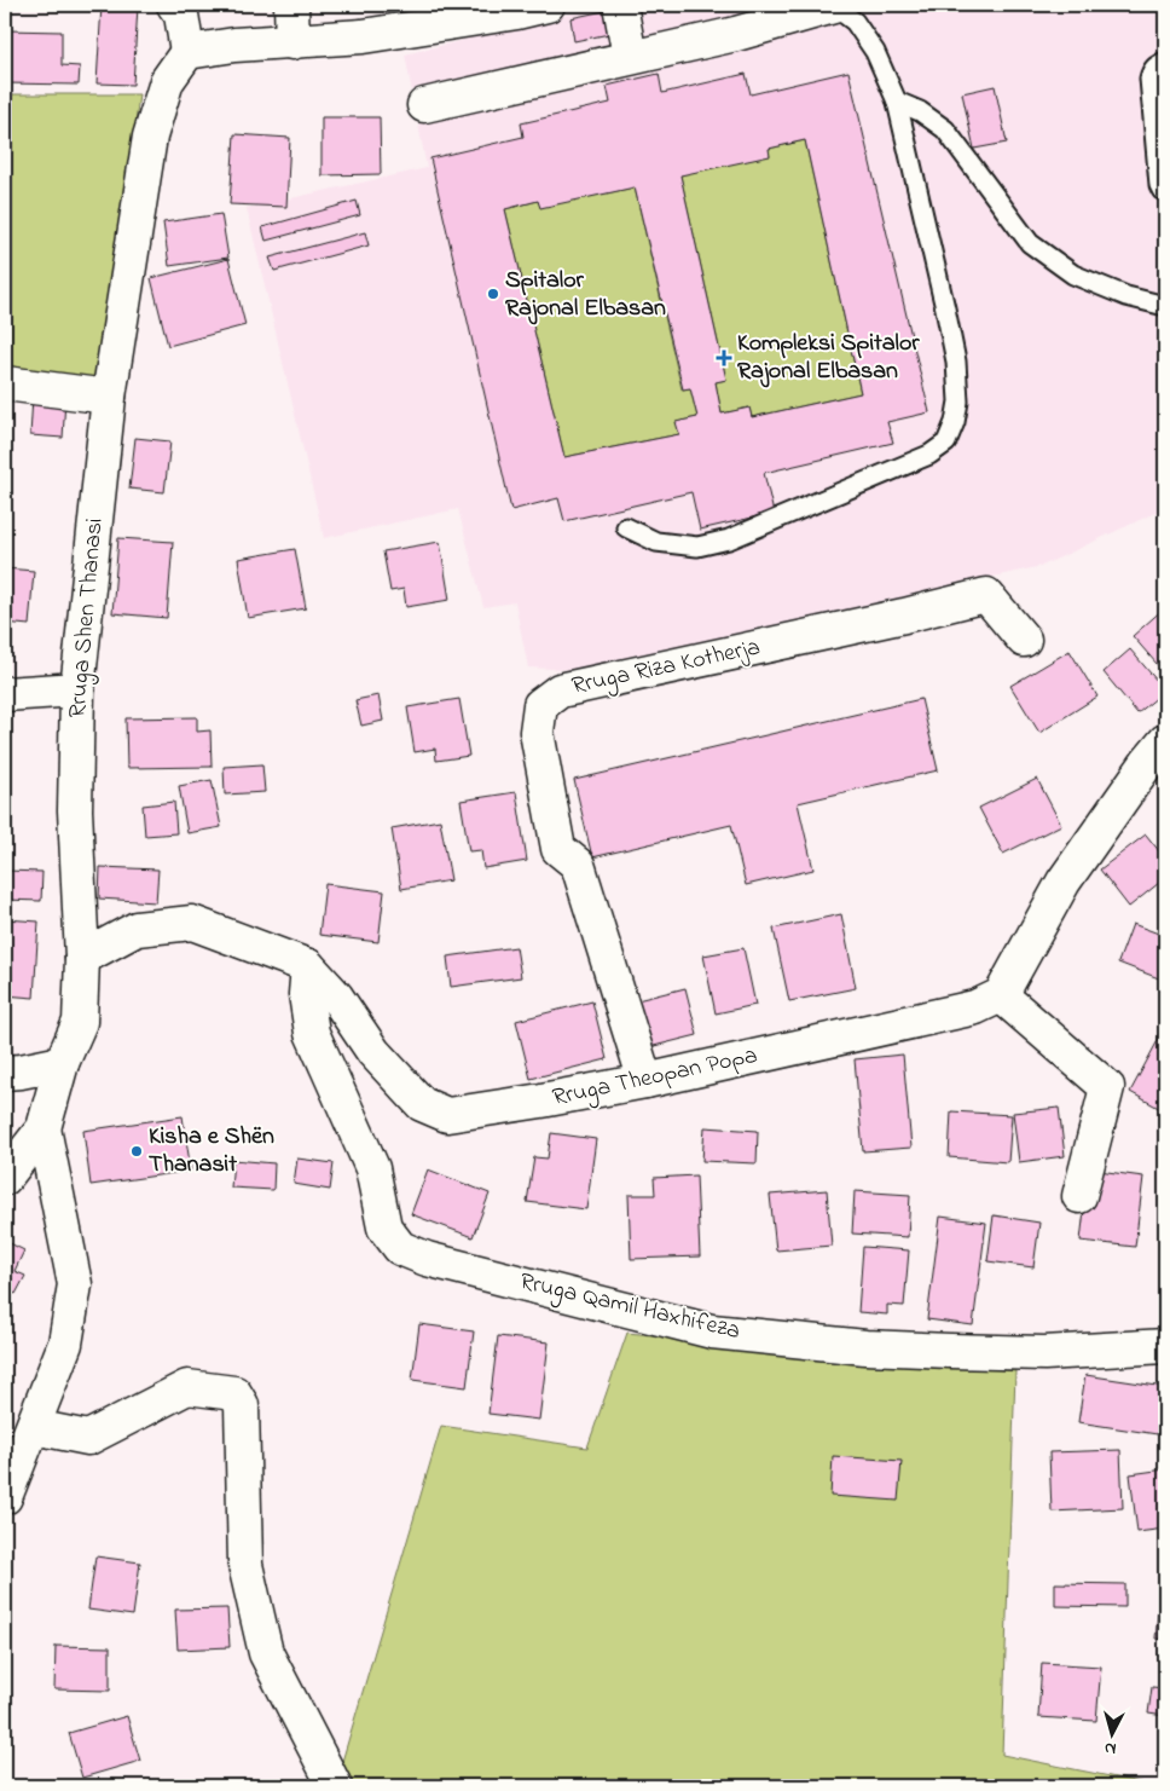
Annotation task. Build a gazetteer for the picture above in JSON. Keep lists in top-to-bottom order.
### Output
{
  "streets": {
    "street": [
      "Rruga Shen Thanasi",
      "Rruga Riza Kotherja",
      "Rruga Theopan Popa",
      "Rruga Qamil Haxhifeza"
    ]
  },
  "crossings": [
    ["Rruga Shen Thanasi", "Rruga Theopan Popa"],
    ["Rruga Riza Kotherja", "Rruga Theopan Popa"],
    ["Rruga Theopan Popa", "Rruga Qamil Haxhifeza"]
  ],
  "places": {
    "other": ["Spitalor Rajonal Elbasan", "Kisha e Shën Thanasit"],
    "health": ["Kompleksi Spitalor Rajonal Elbasan"]
  },
  "north": "bottom"
}
